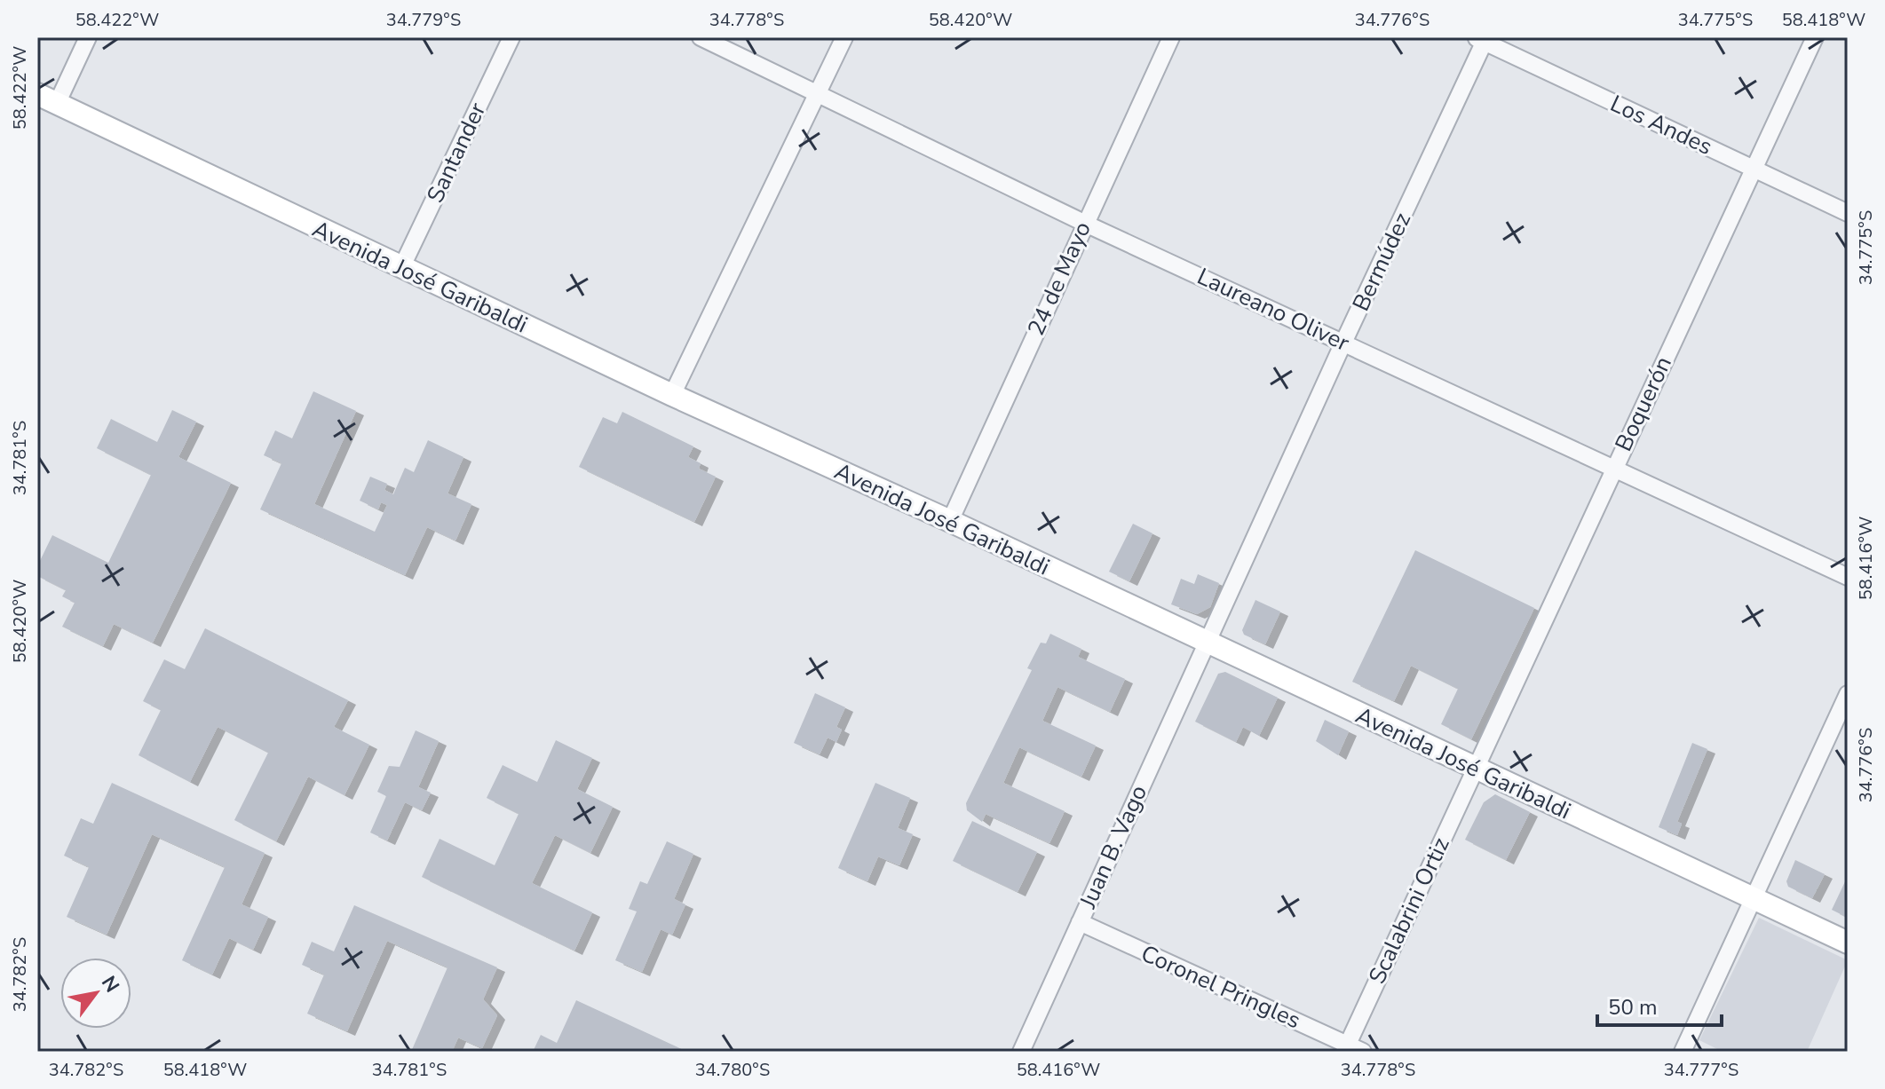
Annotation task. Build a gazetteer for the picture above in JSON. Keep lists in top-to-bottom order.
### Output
{
  "streets": {
    "main road": ["Avenida José Garibaldi"],
    "street": [
      "Los Andes",
      "Santander",
      "Bermúdez",
      "24 de Mayo",
      "Laureano Oliver",
      "Boquerón",
      "Juan B. Vago",
      "Scalabrini Ortiz",
      "Coronel Pringles"
    ]
  },
  "crossings": [
    ["Los Andes", "Bermúdez"],
    ["Los Andes", "Boquerón"],
    ["Santander", "Avenida José Garibaldi"],
    ["Bermúdez", "Avenida José Garibaldi"],
    ["Bermúdez", "Laureano Oliver"],
    ["Bermúdez", "Juan B. Vago"],
    ["Avenida José Garibaldi", "24 de Mayo"],
    ["Avenida José Garibaldi", "Boquerón"],
    ["Avenida José Garibaldi", "Juan B. Vago"],
    ["Avenida José Garibaldi", "Scalabrini Ortiz"],
    ["24 de Mayo", "Laureano Oliver"],
    ["Laureano Oliver", "Boquerón"],
    ["Boquerón", "Scalabrini Ortiz"],
    ["Juan B. Vago", "Coronel Pringles"],
    ["Scalabrini Ortiz", "Coronel Pringles"]
  ],
  "scale_bar": "50 m",
  "north": "top right",
  "coordinates": [
    "58.422°W",
    "34.779°S",
    "34.778°S",
    "58.420°W",
    "34.776°S",
    "34.775°S",
    "58.418°W",
    "34.781°S",
    "58.416°W",
    "34.782°S",
    "34.780°S",
    "34.777°S"
  ]
}
